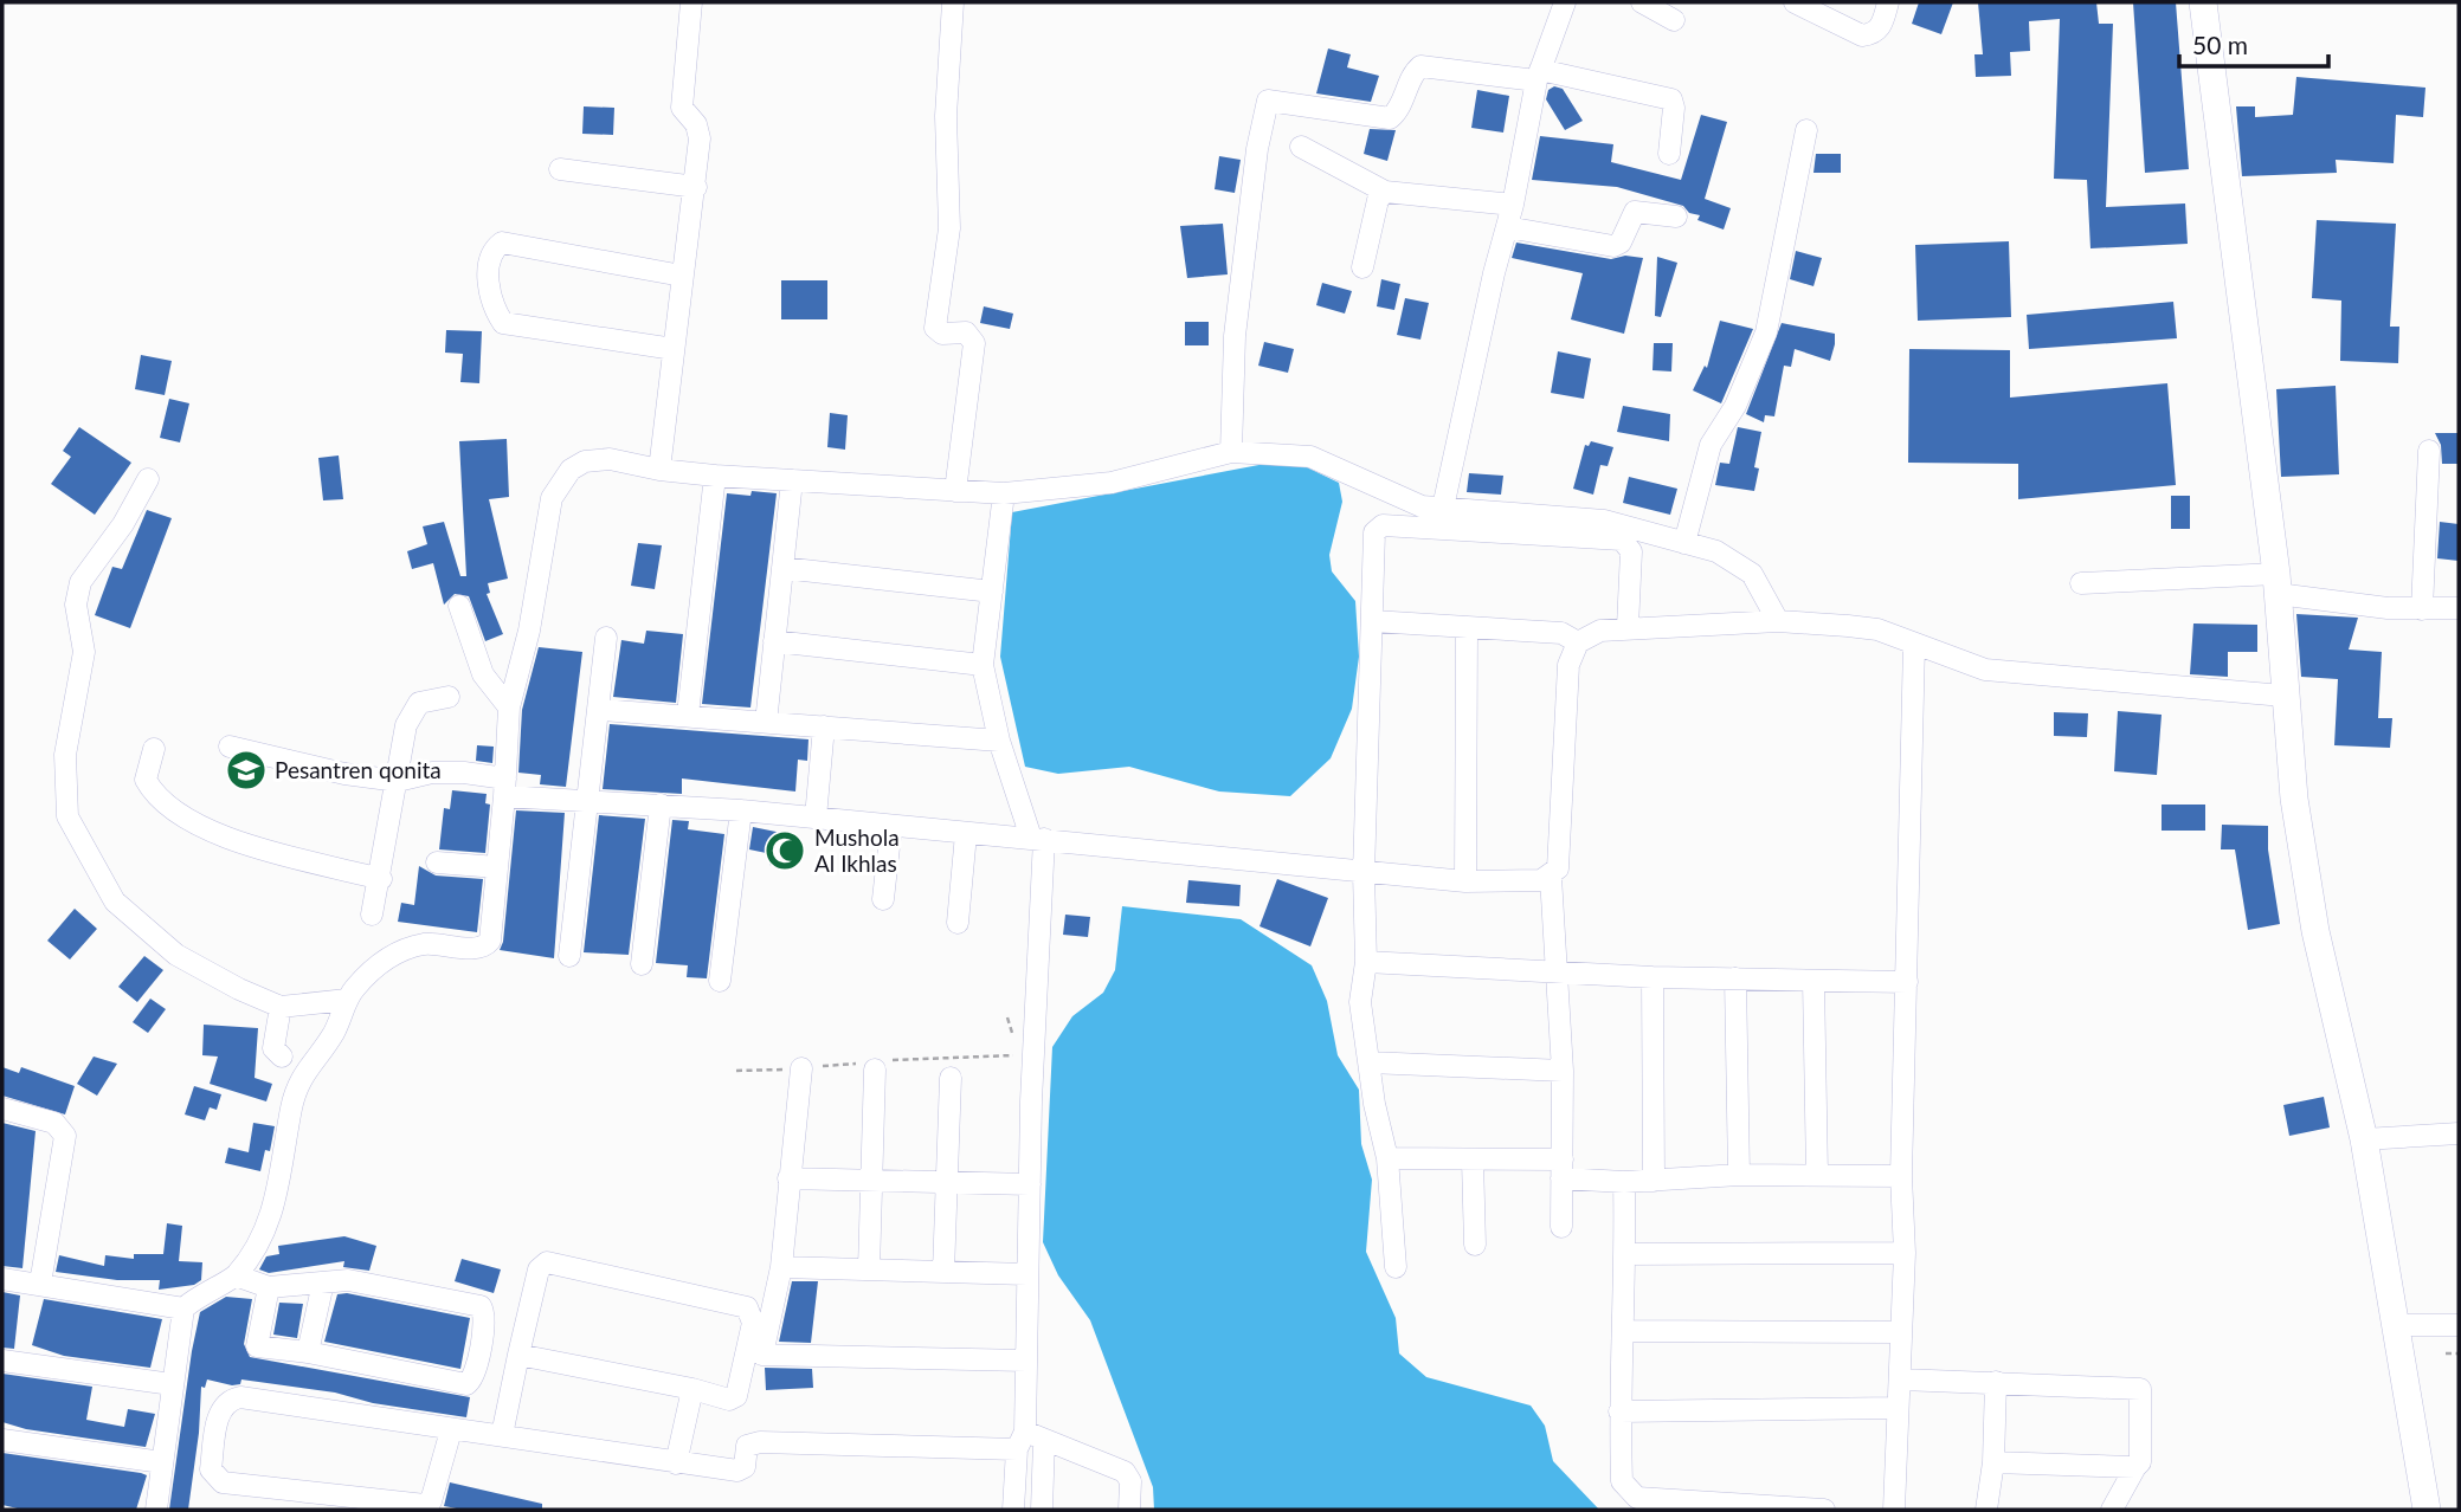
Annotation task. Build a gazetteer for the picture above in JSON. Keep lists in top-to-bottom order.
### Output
{
  "places": {
    "school or university": ["Pesantren qonita"],
    "mosque": ["Mushola Al Ikhlas"]
  },
  "scale_bar": "50 m"
}
